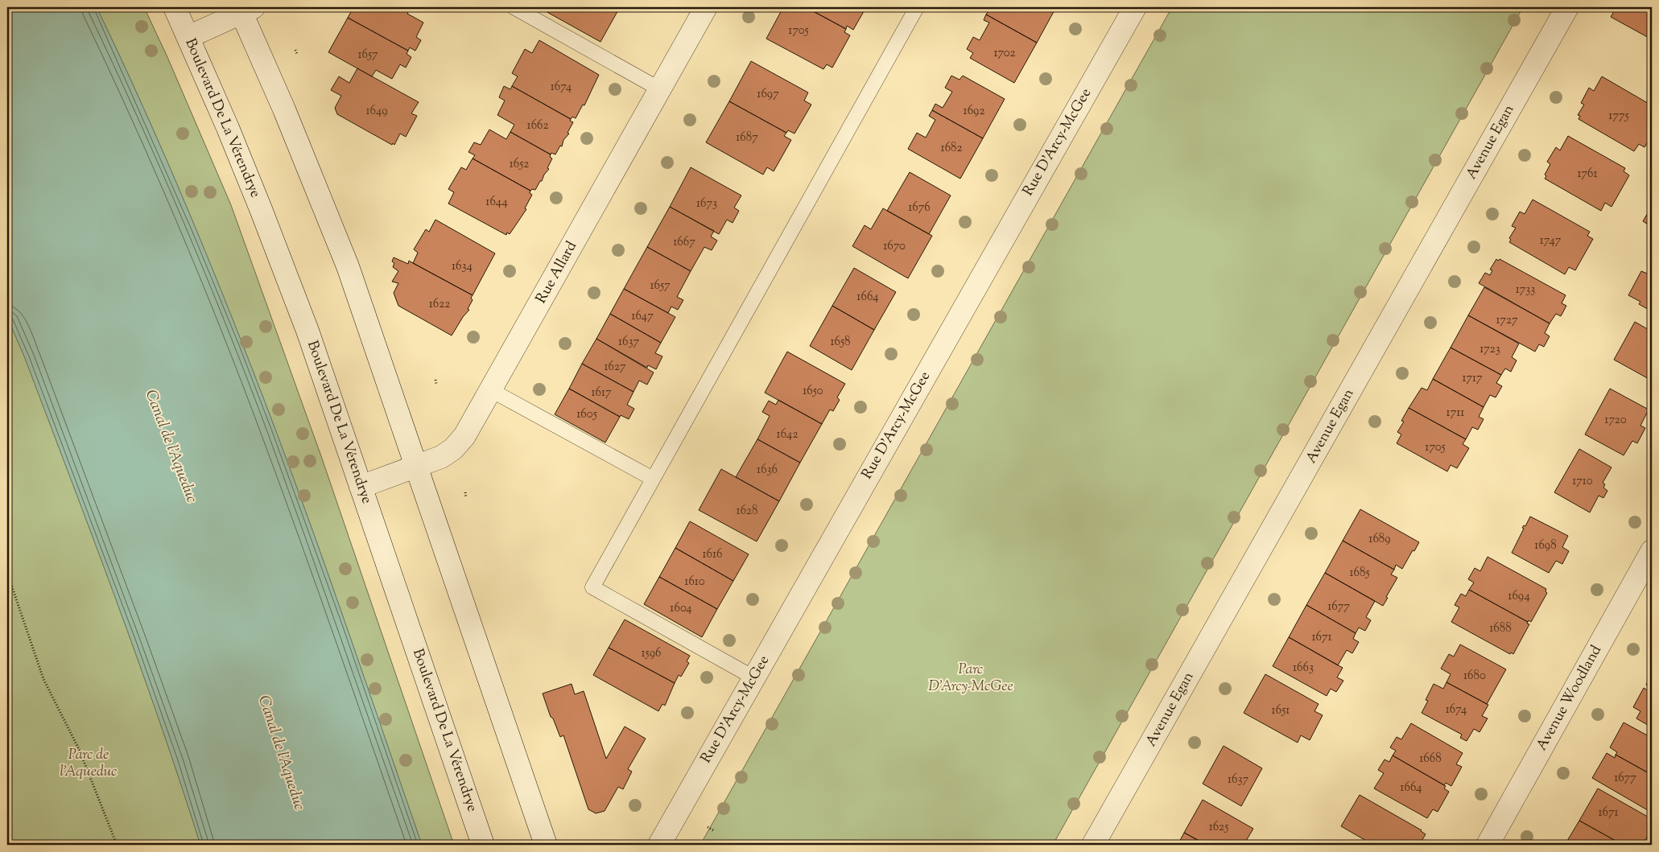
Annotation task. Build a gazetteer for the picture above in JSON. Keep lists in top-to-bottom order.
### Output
{
  "streets": {
    "street": [
      "Boulevard De La Vérendrye",
      "Rue D'Arcy-McGee",
      "Avenue Egan",
      "Rue Allard",
      "Avenue Woodland"
    ]
  },
  "crossings": [
    ["Boulevard De La Vérendrye", "Rue Allard"]
  ],
  "water": ["Canal de l'Aqueduc"],
  "parks": ["Parc D'Arcy-McGee", "Parc de l'Aqueduc"],
  "house_numbers": [
    "1705",
    "1702",
    "1657",
    "1674",
    "1697",
    "1649",
    "1692",
    "1775",
    "1662",
    "1687",
    "1682",
    "1652",
    "1761",
    "1644",
    "1673",
    "1676",
    "1747",
    "1667",
    "1670",
    "1634",
    "1657",
    "1733",
    "1664",
    "1622",
    "1647",
    "1727",
    "1637",
    "1658",
    "1723",
    "1627",
    "1717",
    "1650",
    "1617",
    "1711",
    "1605",
    "1720",
    "1642",
    "1705",
    "1636",
    "1710",
    "1628",
    "1689",
    "1698",
    "1616",
    "1685",
    "1610",
    "1694",
    "1677",
    "1604",
    "1688",
    "1671",
    "1596",
    "1663",
    "1680",
    "1674",
    "1651",
    "1668",
    "1677",
    "1637",
    "1664",
    "1671",
    "1625"
  ]
}
